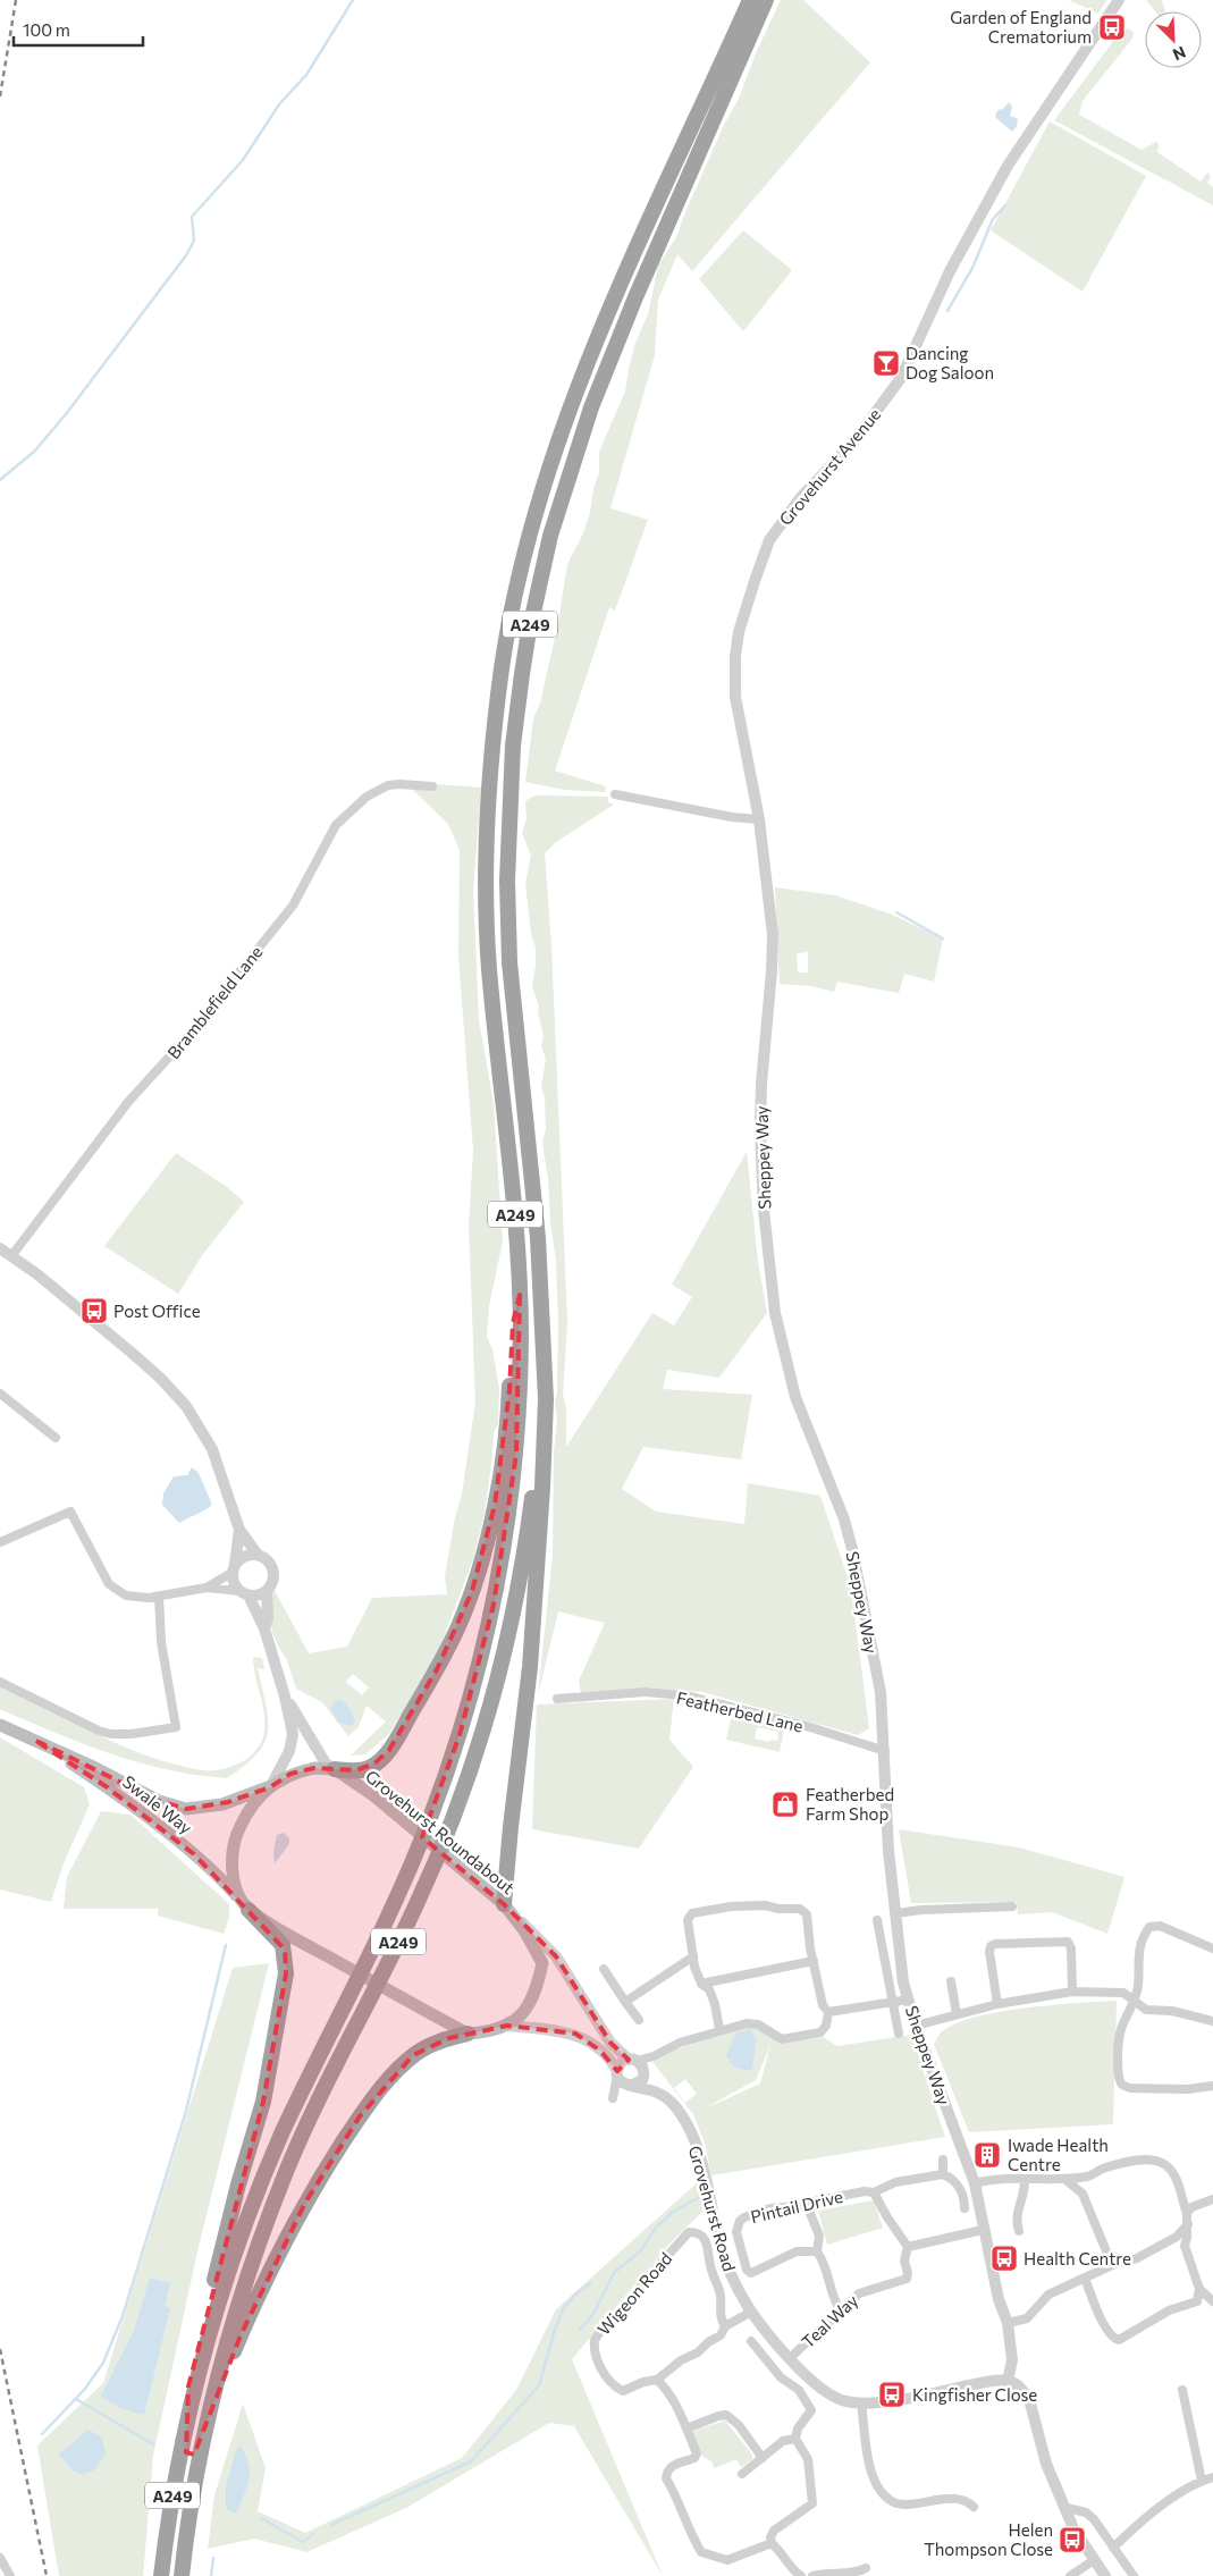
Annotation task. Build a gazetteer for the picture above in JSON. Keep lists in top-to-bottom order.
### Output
{
  "streets": {
    "highway": ["A249"],
    "main road": ["Swale Way", "Grovehurst Roundabout"],
    "street": [
      "Grovehurst Avenue",
      "Bramblefield Lane",
      "Sheppey Way",
      "Featherbed Lane",
      "Pintail Drive",
      "Grovehurst Road",
      "Wigeon Road",
      "Teal Way"
    ]
  },
  "crossings": [
    ["Grovehurst Avenue", "Sheppey Way"],
    ["A249", "Swale Way"],
    ["A249", "Grovehurst Roundabout"],
    ["Sheppey Way", "Featherbed Lane"],
    ["Sheppey Way", "Grovehurst Road"],
    ["Grovehurst Road", "Teal Way"]
  ],
  "places": {
    "bus stop": [
      "Garden of England Crematorium",
      "Post Office",
      "Health Centre",
      "Kingfisher Close",
      "Helen Thompson Close"
    ],
    "bar": ["Dancing Dog Saloon"],
    "shop": ["Featherbed Farm Shop"],
    "building": ["Iwade Health Centre"]
  },
  "scale_bar": "100 m",
  "north": "bottom right"
}
